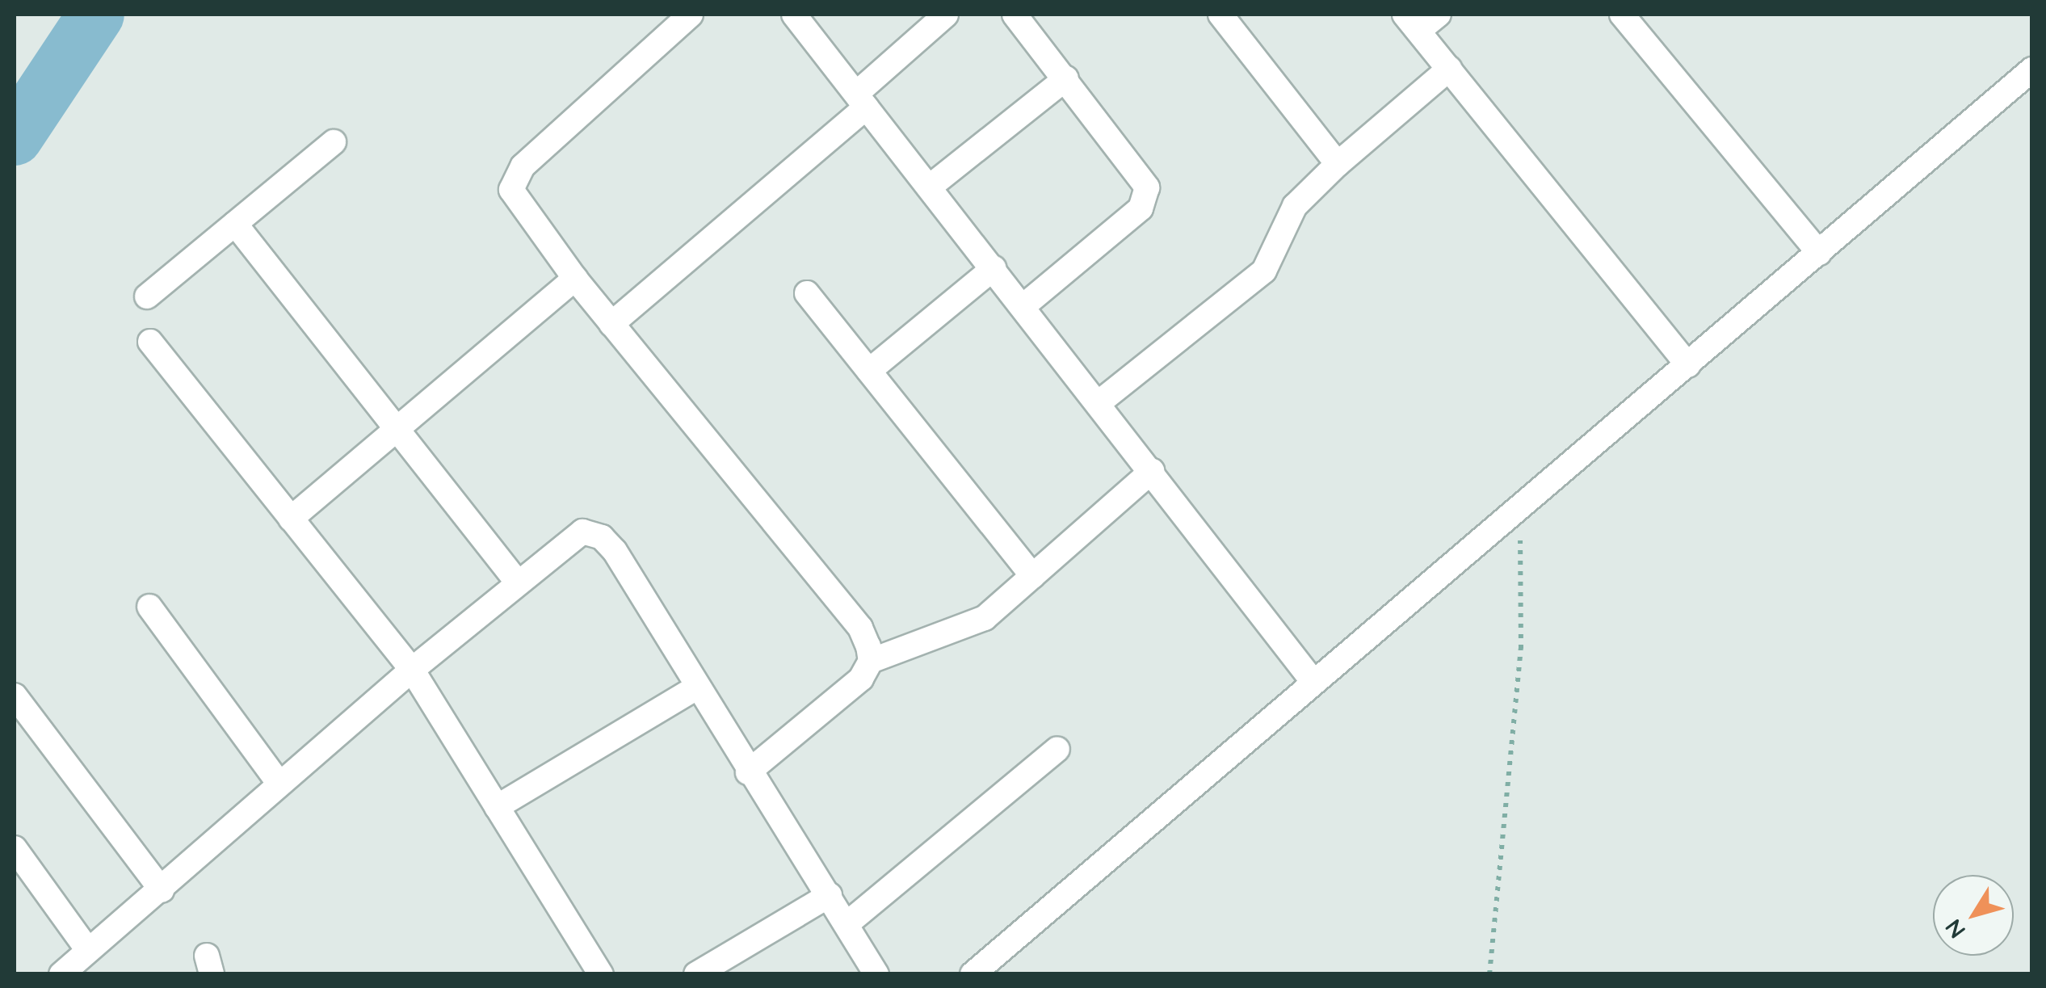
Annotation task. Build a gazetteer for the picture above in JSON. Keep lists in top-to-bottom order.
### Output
{
  "north": "bottom left"
}
